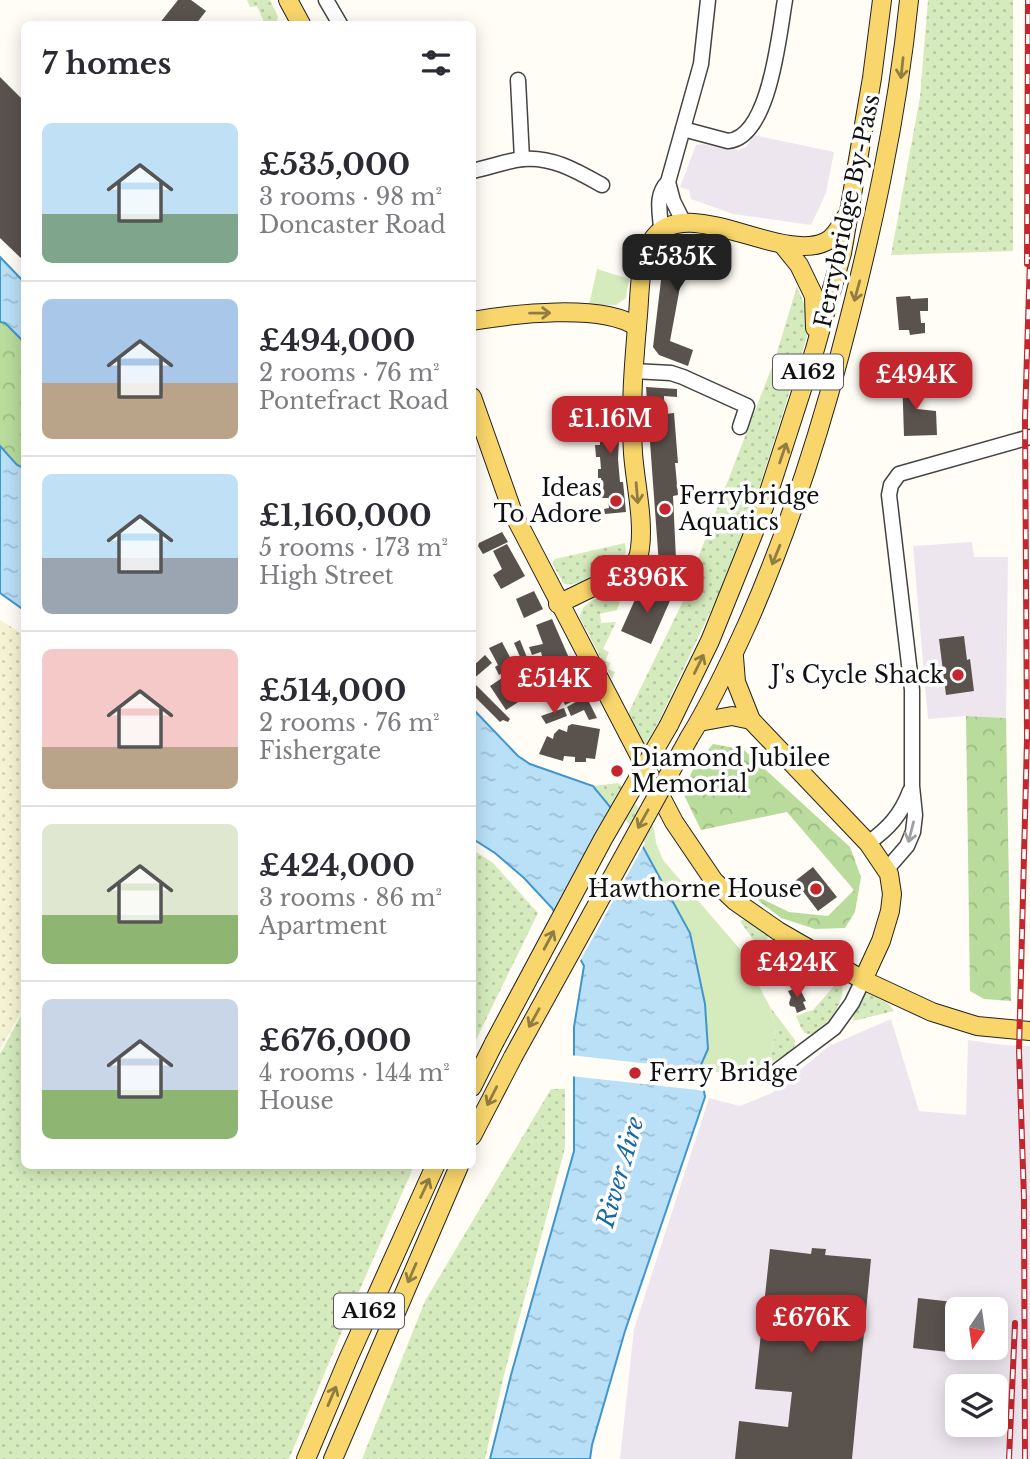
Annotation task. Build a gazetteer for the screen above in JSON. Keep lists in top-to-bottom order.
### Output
{
  "streets": {
    "main road": ["Ferrybridge By-Pass", "A162"]
  },
  "water": ["River Aire"],
  "places": [
    "Ideas To Adore",
    "Ferrybridge Aquatics",
    "J's Cycle Shack",
    "Diamond Jubilee Memorial",
    "Hawthorne House",
    "Ferry Bridge"
  ],
  "north": "bottom",
  "page": {
    "heading": "7 homes",
    "list": [
      {
        "name": "£535,000",
        "note": "3 rooms · 98 m² · Doncaster Road"
      },
      {
        "name": "£494,000",
        "note": "2 rooms · 76 m² · Pontefract Road"
      },
      {
        "name": "£1,160,000",
        "note": "5 rooms · 173 m² · High Street"
      },
      {
        "name": "£514,000",
        "note": "2 rooms · 76 m² · Fishergate"
      },
      {
        "name": "£424,000",
        "note": "3 rooms · 86 m² · Apartment"
      },
      {
        "name": "£676,000",
        "note": "4 rooms · 144 m² · House"
      }
    ],
    "price": [
      "£535K",
      "£494K",
      "£1.16M",
      "£396K",
      "£514K",
      "£424K",
      "£676K"
    ]
  }
}
